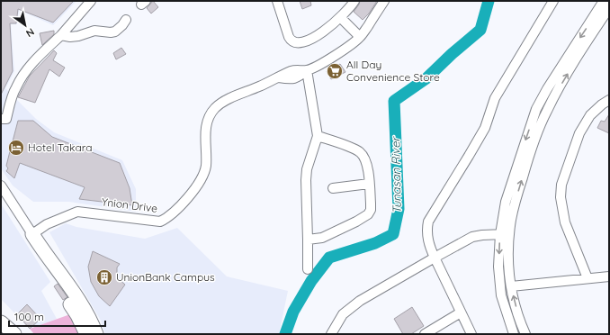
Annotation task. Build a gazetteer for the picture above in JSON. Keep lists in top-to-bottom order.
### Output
{
  "streets": {
    "street": ["Ynion Drive"]
  },
  "water": ["Tunasan River"],
  "places": {
    "supermarket": ["All Day Convenience Store"],
    "hotel": ["Hotel Takara"],
    "building": ["UnionBank Campus"]
  },
  "scale_bar": "100 m",
  "north": "bottom right"
}
